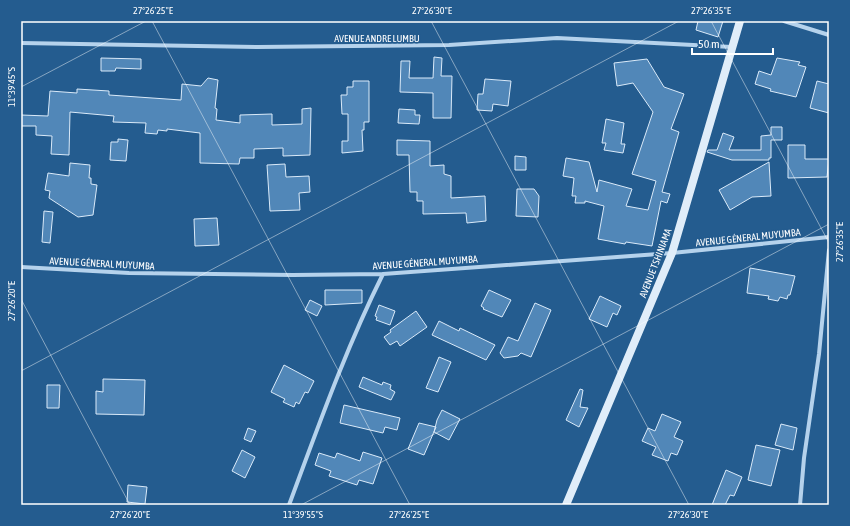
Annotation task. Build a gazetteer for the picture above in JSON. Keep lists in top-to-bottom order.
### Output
{
  "streets": {
    "street": ["AVENUE ANDRE LUMBU", "AVENUE GÉNERAL MUYUMBA", "AVENUE TSHINIAMA"]
  },
  "crossings": [
    ["AVENUE ANDRE LUMBU", "AVENUE TSHINIAMA"],
    ["AVENUE GÉNERAL MUYUMBA", "AVENUE TSHINIAMA"]
  ],
  "scale_bar": "50 m",
  "coordinates": [
    "27°26'25\"E",
    "27°26'30\"E",
    "27°26'35\"E",
    "11°39'45\"S",
    "27°26'20\"E",
    "11°39'55\"S"
  ]
}
